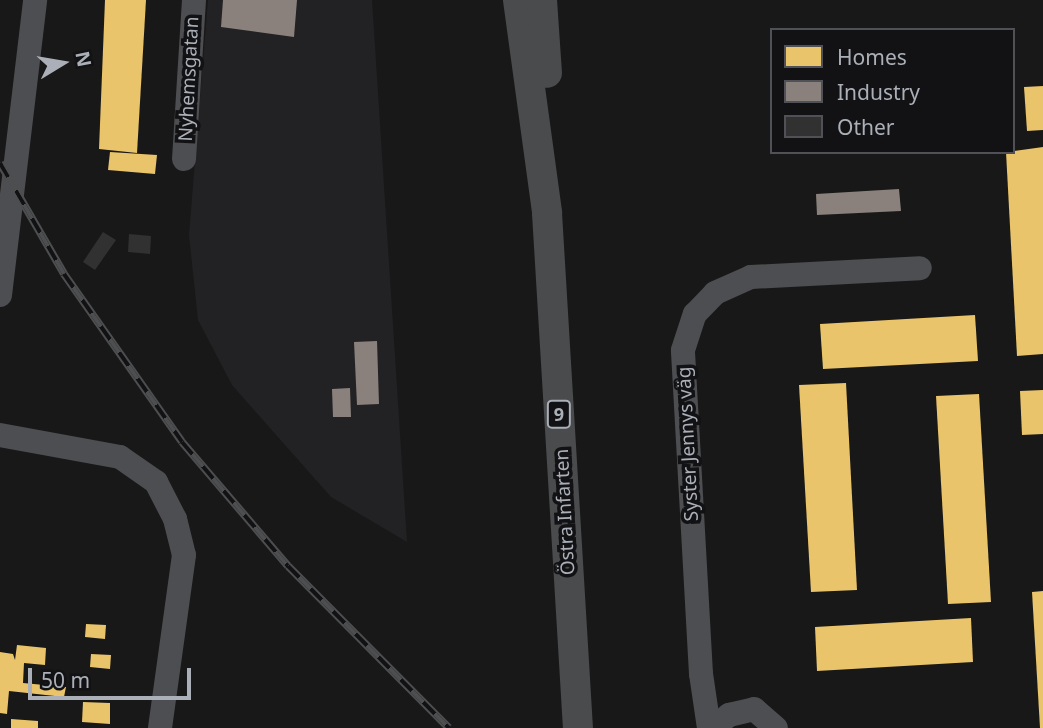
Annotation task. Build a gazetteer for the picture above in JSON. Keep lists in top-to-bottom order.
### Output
{
  "streets": {
    "main road": ["9", "Östra Infarten"],
    "street": ["Nyhemsgatan", "Syster Jennys väg"]
  },
  "legend": ["Homes", "Industry", "Other"],
  "scale_bar": "50 m",
  "north": "right"
}
